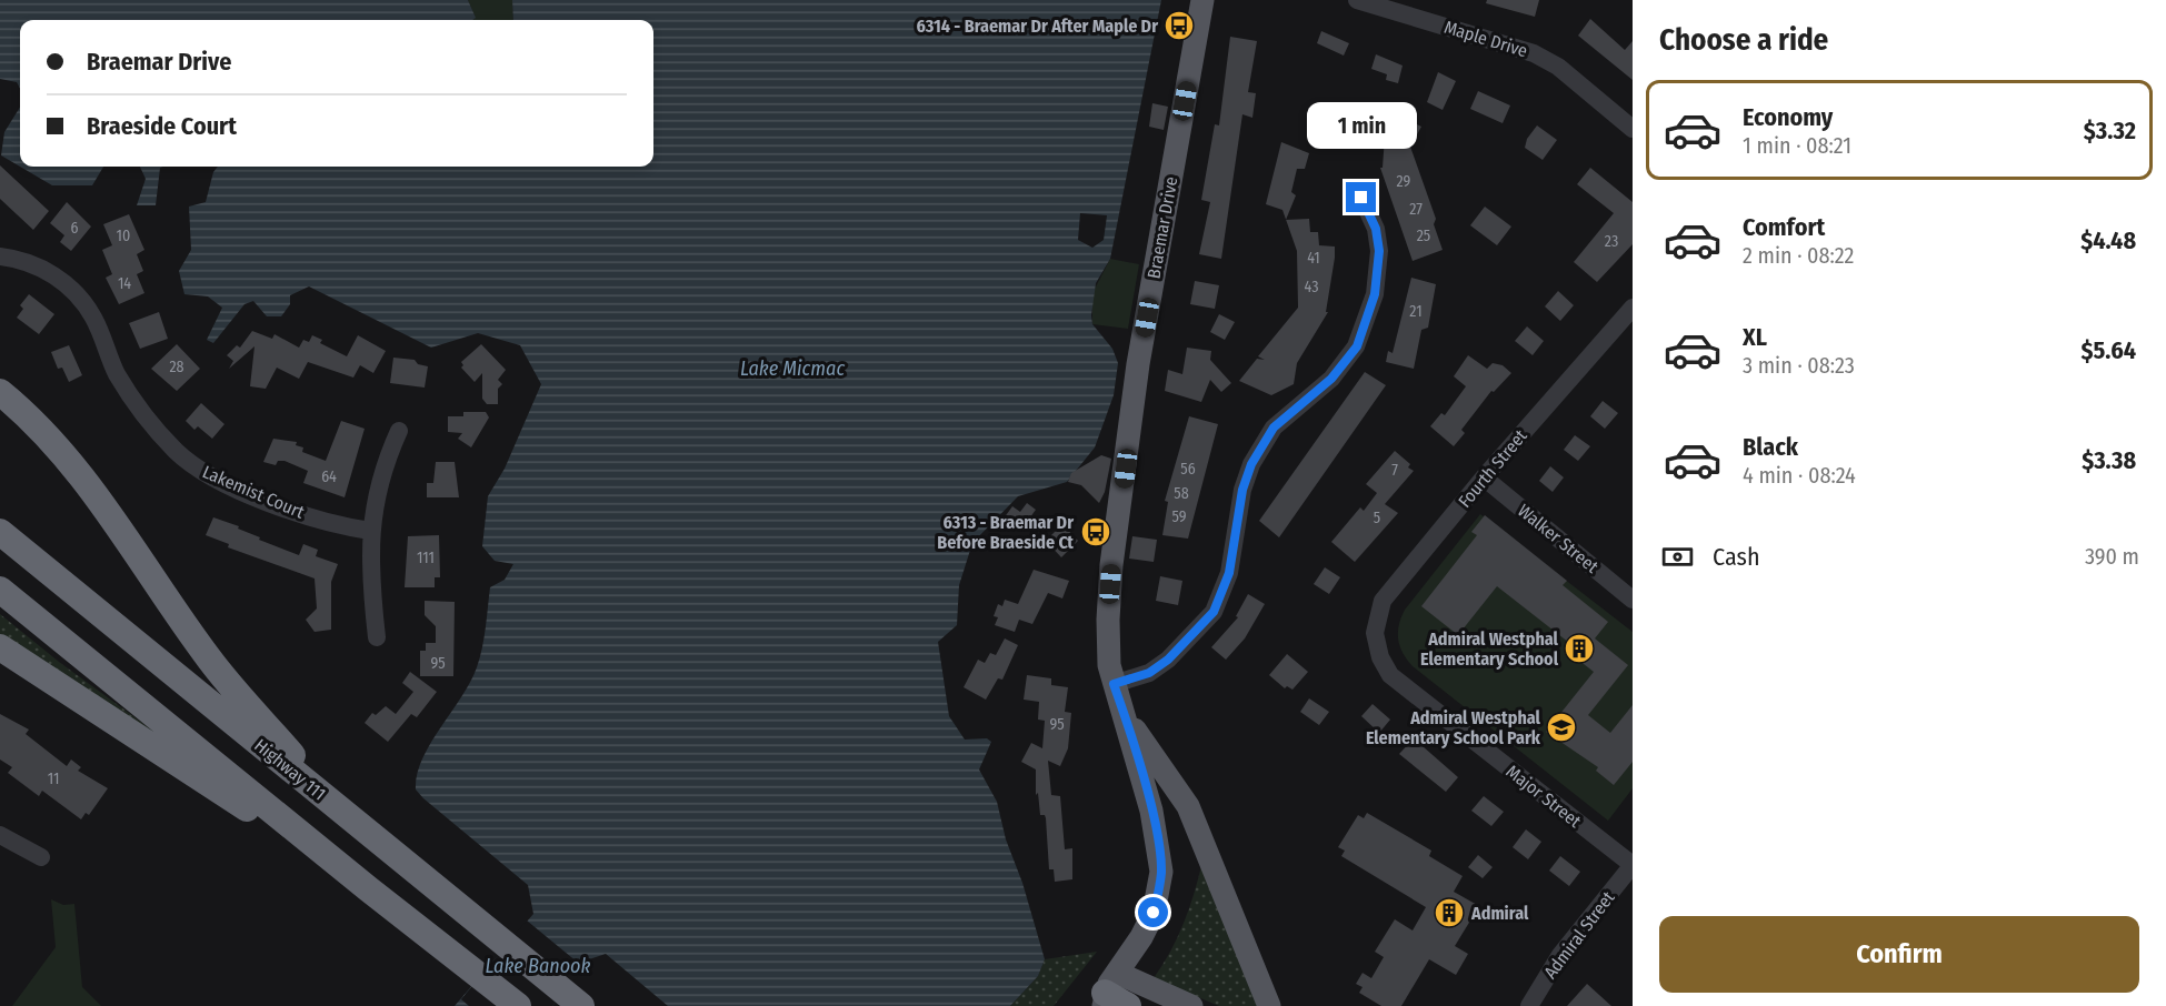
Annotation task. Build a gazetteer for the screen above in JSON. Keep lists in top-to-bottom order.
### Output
{
  "streets": {
    "highway": ["Highway 111"],
    "main road": ["Braemar Drive"],
    "street": [
      "Maple Drive",
      "Fourth Street",
      "Lakemist Court",
      "Walker Street",
      "Major Street",
      "Admiral Street"
    ]
  },
  "crossings": [
    ["Fourth Street", "Walker Street"],
    ["Fourth Street", "Major Street"],
    ["Major Street", "Admiral Street"]
  ],
  "water": ["Lake Micmac", "Lake Banook"],
  "places": {
    "bus stop": ["6314 - Braemar Dr After Maple Dr", "6313 - Braemar Dr Before Braeside Ct"],
    "building": ["Admiral Westphal Elementary School", "Admiral"],
    "school or university": ["Admiral Westphal Elementary School Park"]
  },
  "house_numbers": [
    "29",
    "27",
    "6",
    "10",
    "25",
    "23",
    "41",
    "14",
    "43",
    "21",
    "28",
    "56",
    "7",
    "64",
    "58",
    "59",
    "5",
    "111",
    "95",
    "95",
    "11"
  ],
  "page": {
    "heading": "Choose a ride",
    "banner": ["Braemar Drive", "Braeside Court"],
    "list": [
      {
        "name": "Economy",
        "note": "1 min · 08:21",
        "value": "$3.32"
      },
      {
        "name": "Comfort",
        "note": "2 min · 08:22",
        "value": "$4.48"
      },
      {
        "name": "XL",
        "note": "3 min · 08:23",
        "value": "$5.64"
      },
      {
        "name": "Black",
        "note": "4 min · 08:24",
        "value": "$3.38"
      }
    ],
    "bubble": "1 min",
    "pay": ["Cash", "390 m"],
    "buttons": "Confirm"
  }
}
